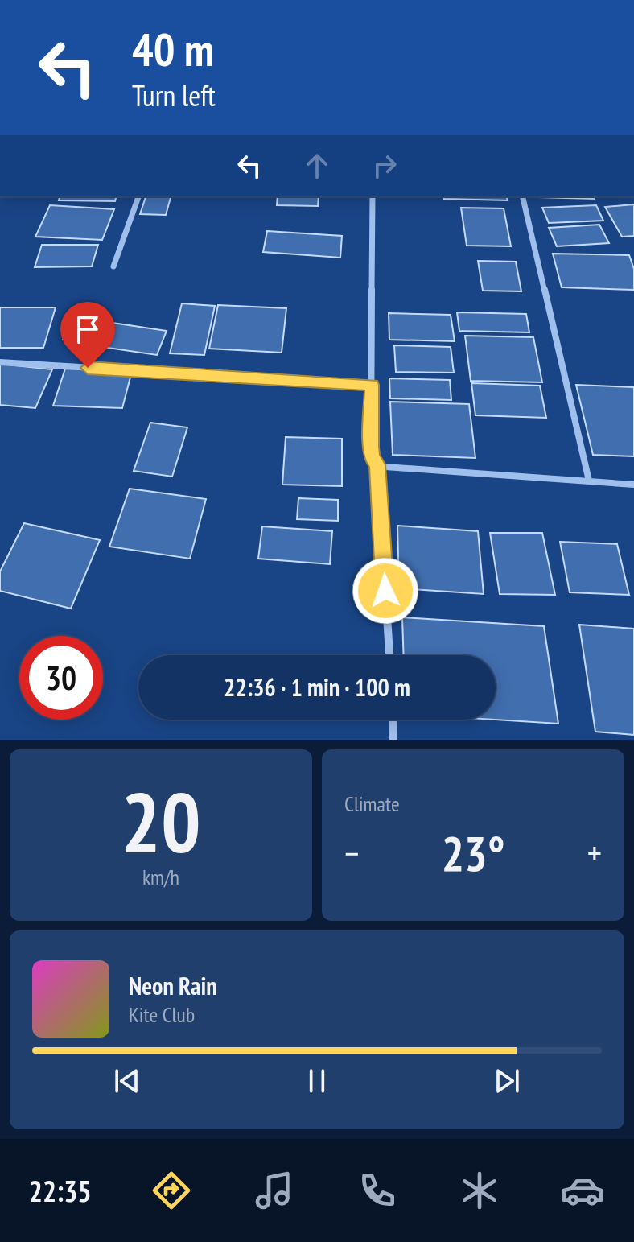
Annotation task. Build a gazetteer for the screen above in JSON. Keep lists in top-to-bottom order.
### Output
{
  "page": {
    "turn": ["40 m", "Turn left"],
    "limit": "30",
    "trip": "22:36 · 1 min · 100 m",
    "tile": [
      ["20", "km/h"],
      "Climate"
    ],
    "heat": ["−", "23°", "+"],
    "song": ["Neon Rain", "Kite Club"],
    "tabs": "22:35"
  }
}
